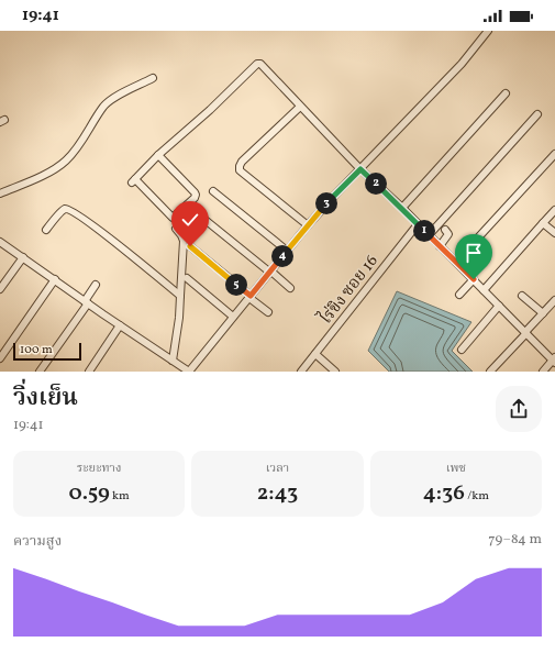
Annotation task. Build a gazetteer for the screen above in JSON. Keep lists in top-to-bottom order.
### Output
{
  "streets": {
    "street": ["ไร่ขิง ซอย 16"]
  },
  "scale_bar": "100 m",
  "page": {
    "status": "19:41",
    "pins": [
      "2",
      "3",
      "1",
      "4",
      "5"
    ],
    "scale": "100 m",
    "heading": ["วิ่งเย็น", "19:41"],
    "stats": [
      ["ระยะทาง", "0.59 km"],
      ["เวลา", "2:43"],
      ["เพซ", "4:36 /km"]
    ],
    "chart": ["ความสูง", "79–84 m"]
  }
}
